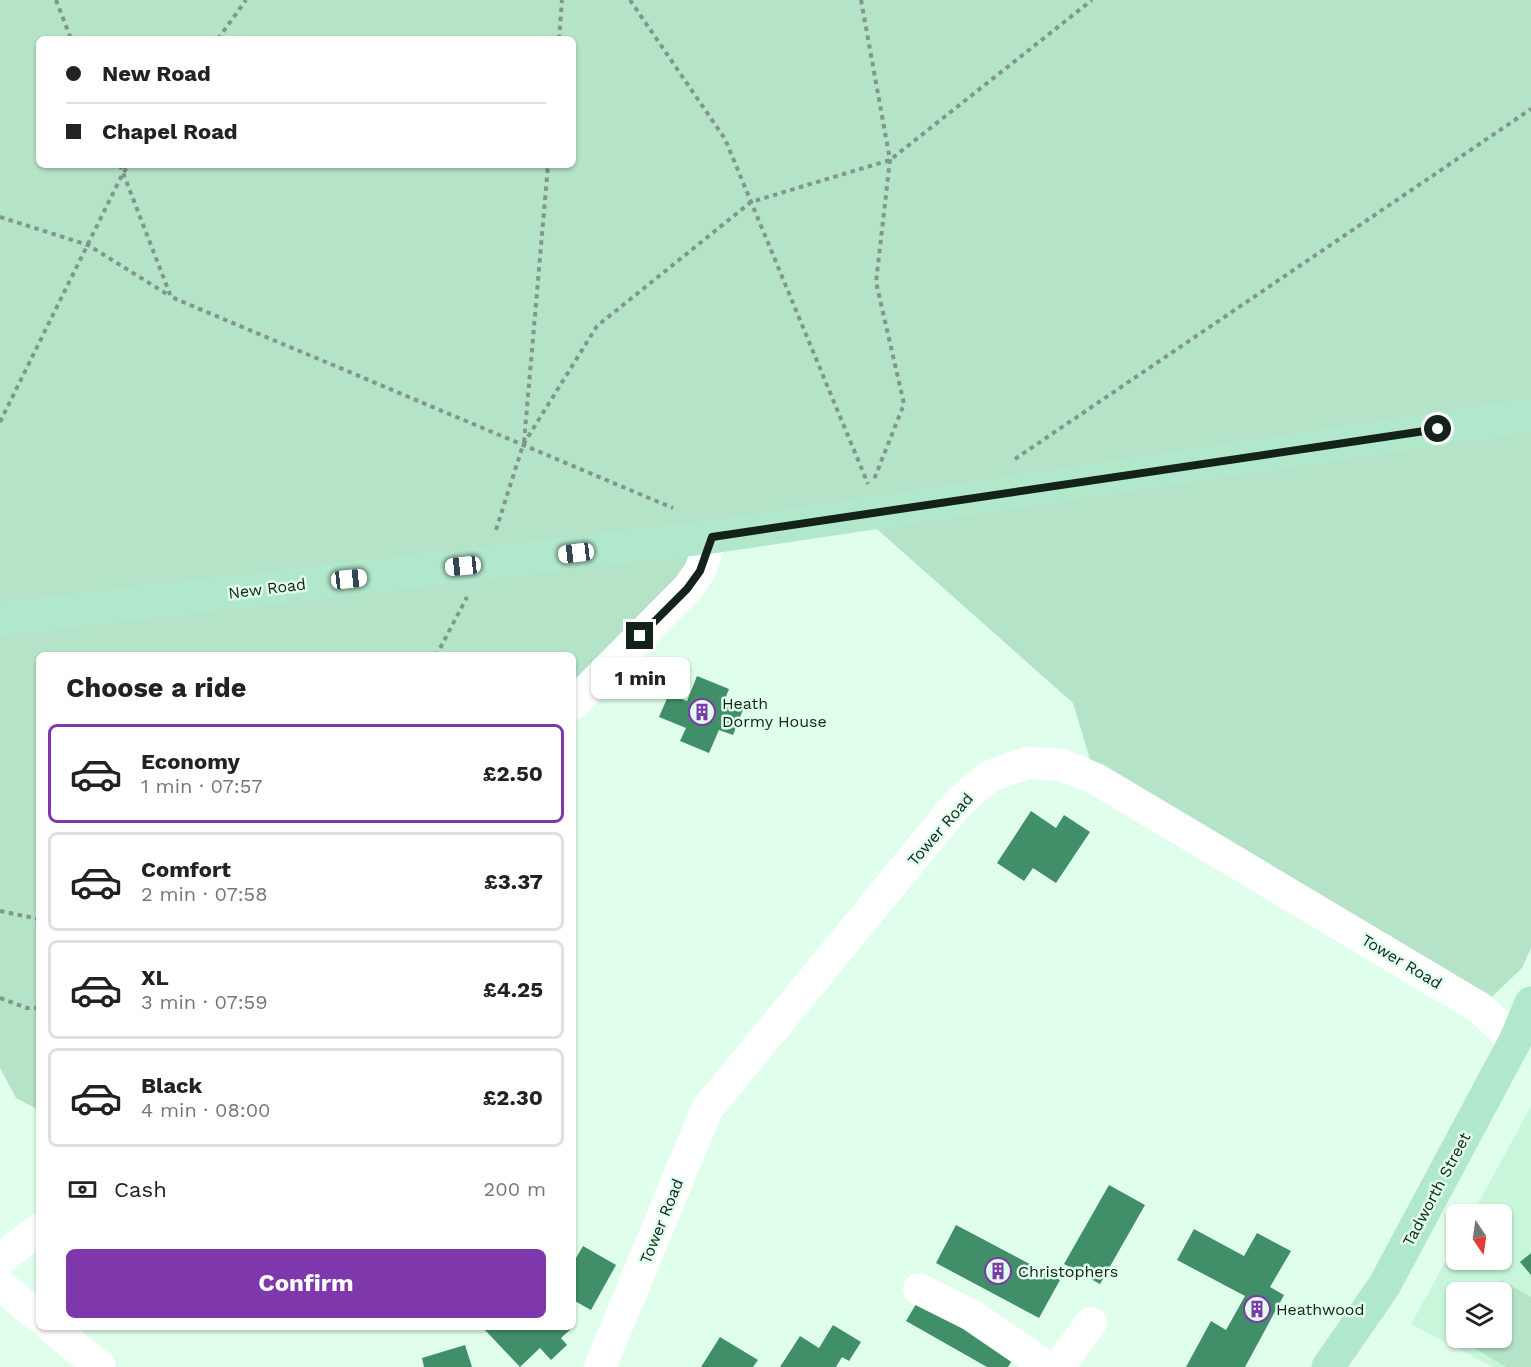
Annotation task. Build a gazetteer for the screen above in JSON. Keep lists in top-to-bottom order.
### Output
{
  "streets": {
    "main road": ["New Road", "Tadworth Street"],
    "street": ["Tower Road"]
  },
  "crossings": [
    ["Tower Road", "Tadworth Street"]
  ],
  "places": {
    "building": ["Heath Dormy House", "Christophers", "Heathwood"]
  },
  "north": "bottom",
  "page": {
    "banner": ["New Road", "Chapel Road"],
    "heading": "Choose a ride",
    "bubble": "1 min",
    "list": [
      {
        "name": "Economy",
        "note": "1 min · 07:57",
        "value": "£2.50"
      },
      {
        "name": "Comfort",
        "note": "2 min · 07:58",
        "value": "£3.37"
      },
      {
        "name": "XL",
        "note": "3 min · 07:59",
        "value": "£4.25"
      },
      {
        "name": "Black",
        "note": "4 min · 08:00",
        "value": "£2.30"
      }
    ],
    "pay": ["Cash", "200 m"],
    "buttons": "Confirm"
  }
}
